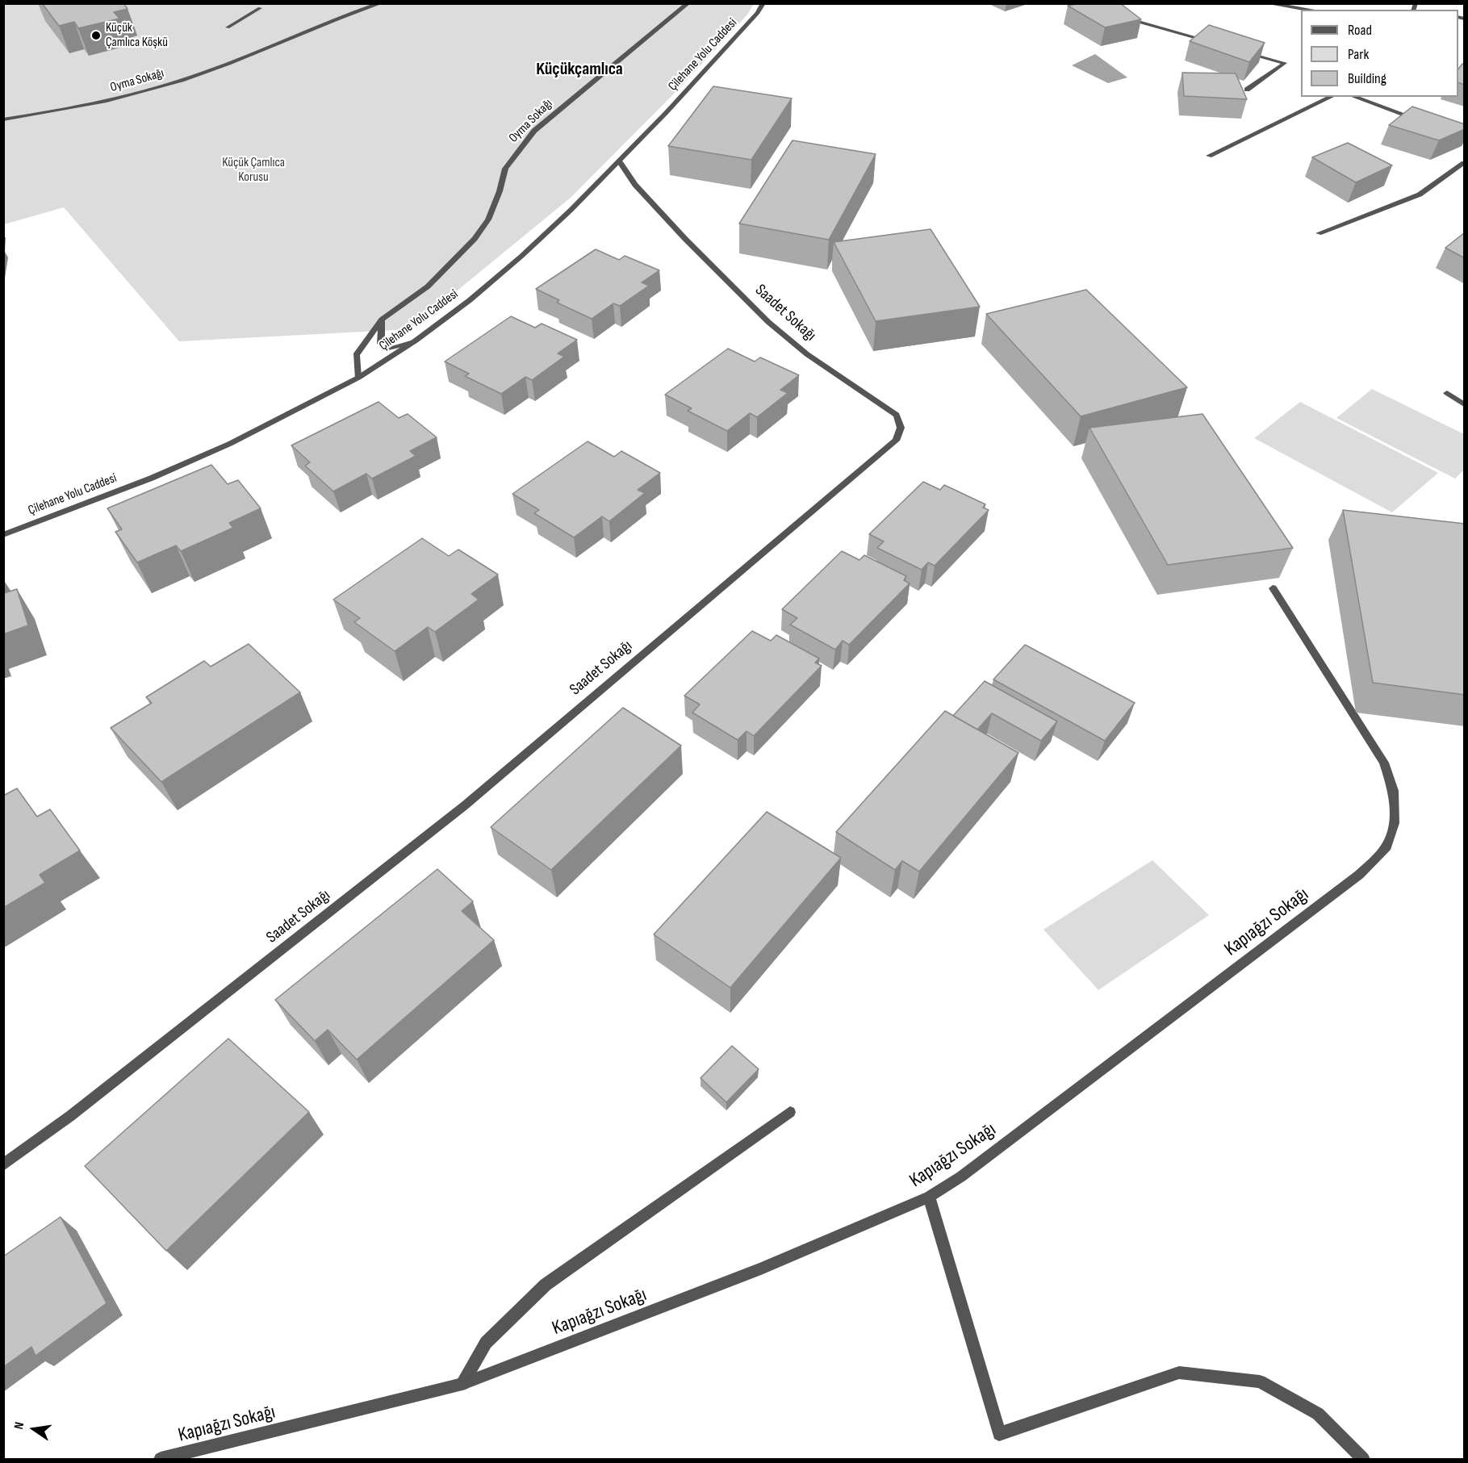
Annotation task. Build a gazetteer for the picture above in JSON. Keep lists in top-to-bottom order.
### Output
{
  "streets": {
    "street": [
      "Çilehane Yolu Caddesi",
      "Oyma Sokağı",
      "Saadet Sokağı",
      "Kapıağzı Sokağı"
    ]
  },
  "crossings": [
    ["Çilehane Yolu Caddesi", "Oyma Sokağı"],
    ["Çilehane Yolu Caddesi", "Saadet Sokağı"]
  ],
  "districts": ["Küçükçamlıca"],
  "parks": ["Küçük Çamlıca Korusu"],
  "places": ["Küçük Çamlıca Köşkü"],
  "legend": ["Road", "Park", "Building"],
  "north": "left"
}
